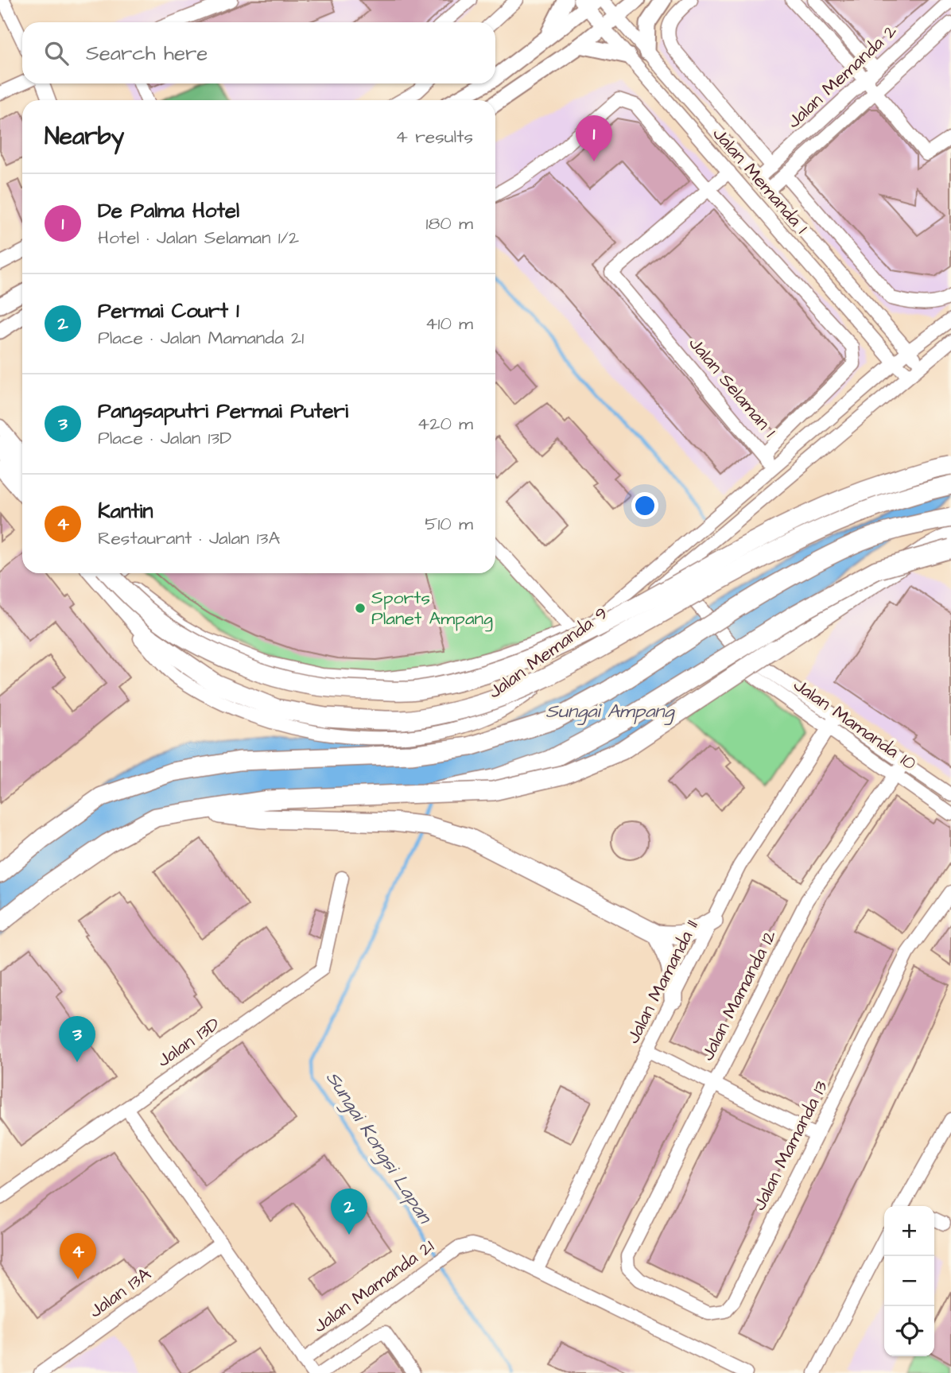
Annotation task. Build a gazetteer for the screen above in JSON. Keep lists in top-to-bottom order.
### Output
{
  "streets": {
    "street": [
      "Jalan Memanda 2",
      "Jalan Memanda 1",
      "Jalan Selaman 1",
      "Jalan Memanda 9",
      "Jalan Mamanda 10",
      "Jalan Mamanda 11",
      "Jalan Mamanda 12",
      "Jalan 13D",
      "Jalan Mamanda 13",
      "Jalan Mamanda 21",
      "Jalan 13A"
    ]
  },
  "crossings": [
    ["Jalan Memanda 2", "Jalan Memanda 1"],
    ["Jalan Memanda 1", "Jalan Selaman 1"],
    ["Jalan Memanda 1", "Jalan Memanda 9"],
    ["Jalan Memanda 9", "Jalan Mamanda 10"],
    ["Jalan Mamanda 10", "Jalan Mamanda 11"],
    ["Jalan Mamanda 10", "Jalan Mamanda 12"],
    ["Jalan Mamanda 11", "Jalan Mamanda 21"],
    ["Jalan Mamanda 12", "Jalan Mamanda 13"]
  ],
  "water": ["Sungai Ampang", "Sungai Kongsi Lapan"],
  "places": ["Sports Planet Ampang"],
  "page": {
    "search": "Search here",
    "heading": ["Nearby", "4 results"],
    "pins": [
      "1",
      "3",
      "2",
      "4"
    ],
    "list": [
      {
        "mark": "1",
        "name": "De Palma Hotel",
        "note": "Hotel · Jalan Selaman 1/2",
        "value": "180 m"
      },
      {
        "mark": "2",
        "name": "Permai Court 1",
        "note": "Place · Jalan Mamanda 21",
        "value": "410 m"
      },
      {
        "mark": "3",
        "name": "Pangsaputri Permai Puteri",
        "note": "Place · Jalan 13D",
        "value": "420 m"
      },
      {
        "mark": "4",
        "name": "Kantin",
        "note": "Restaurant · Jalan 13A",
        "value": "510 m"
      }
    ],
    "map_buttons": ["+", "−"]
  }
}
